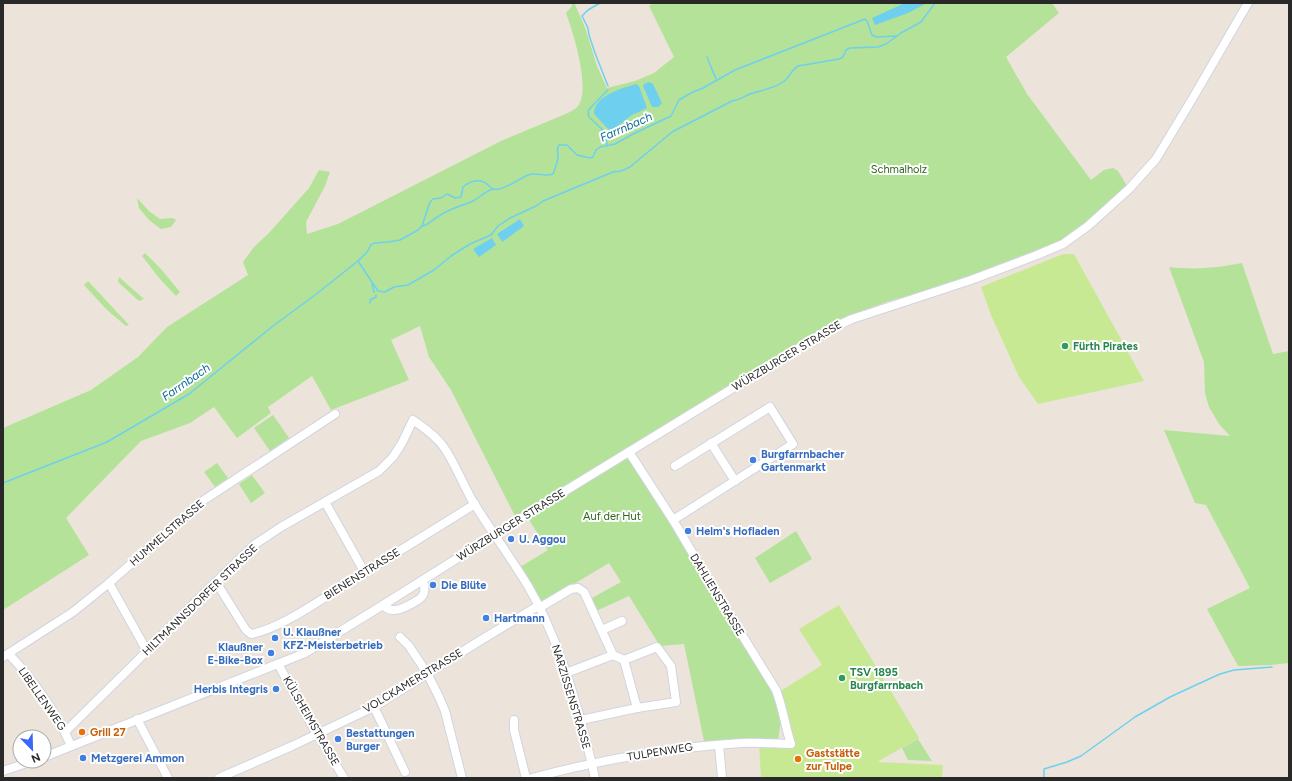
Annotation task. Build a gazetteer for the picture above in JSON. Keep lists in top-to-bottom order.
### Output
{
  "streets": {
    "street": [
      "WÜRZBURGER STRASSE",
      "HUMMELSTRASSE",
      "BIENENSTRASSE",
      "DAHLIENSTRASSE",
      "HILTMANNSDORFER STRASSE",
      "VOLCKAMERSTRASSE",
      "NARZISSENSTRASSE",
      "LIBELLENWEG",
      "KÜLSHEIMSTRASSE",
      "TULPENWEG"
    ]
  },
  "crossings": [
    ["WÜRZBURGER STRASSE", "DAHLIENSTRASSE"],
    ["WÜRZBURGER STRASSE", "NARZISSENSTRASSE"],
    ["WÜRZBURGER STRASSE", "LIBELLENWEG"],
    ["WÜRZBURGER STRASSE", "KÜLSHEIMSTRASSE"],
    ["HUMMELSTRASSE", "LIBELLENWEG"],
    ["BIENENSTRASSE", "HILTMANNSDORFER STRASSE"],
    ["BIENENSTRASSE", "NARZISSENSTRASSE"],
    ["DAHLIENSTRASSE", "TULPENWEG"],
    ["HILTMANNSDORFER STRASSE", "NARZISSENSTRASSE"],
    ["HILTMANNSDORFER STRASSE", "LIBELLENWEG"],
    ["VOLCKAMERSTRASSE", "NARZISSENSTRASSE"],
    ["VOLCKAMERSTRASSE", "KÜLSHEIMSTRASSE"],
    ["NARZISSENSTRASSE", "TULPENWEG"]
  ],
  "water": ["Farrnbach"],
  "parks": ["Schmalholz", "Auf der Hut"],
  "places": [
    "Fürth Pirates",
    "Burgfarrnbacher Gartenmarkt",
    "Helm's Hofladen",
    "U. Aggou",
    "Die Blüte",
    "Hartmann",
    "U. Klaußner KFZ-Meisterbetrieb",
    "Klaußner E-Bike-Box",
    "TSV 1895 Burgfarrnbach",
    "Herbis Integris",
    "Grill 27",
    "Bestattungen Burger",
    "Metzgerei Ammon",
    "Gaststätte zur Tulpe"
  ],
  "north": "bottom right"
}
